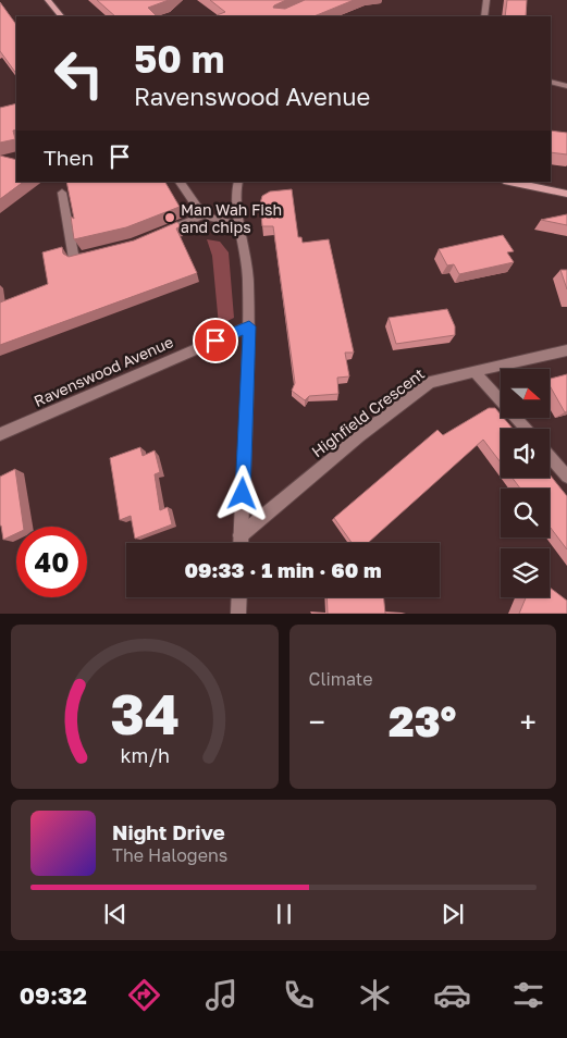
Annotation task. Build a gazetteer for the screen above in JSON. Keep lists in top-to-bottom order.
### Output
{
  "streets": {
    "street": ["Ravenswood Avenue", "Highfield Crescent"]
  },
  "places": ["Man Wah Fish and chips"],
  "north": "right",
  "page": {
    "turn": ["50 m", "Ravenswood Avenue"],
    "then": "Then",
    "limit": "40",
    "trip": "09:33 · 1 min · 60 m",
    "tile": "Climate",
    "heat": ["−", "23°", "+"],
    "song": ["Night Drive", "The Halogens"],
    "tabs": "09:32",
    "gauge": ["34", "km/h"]
  }
}
